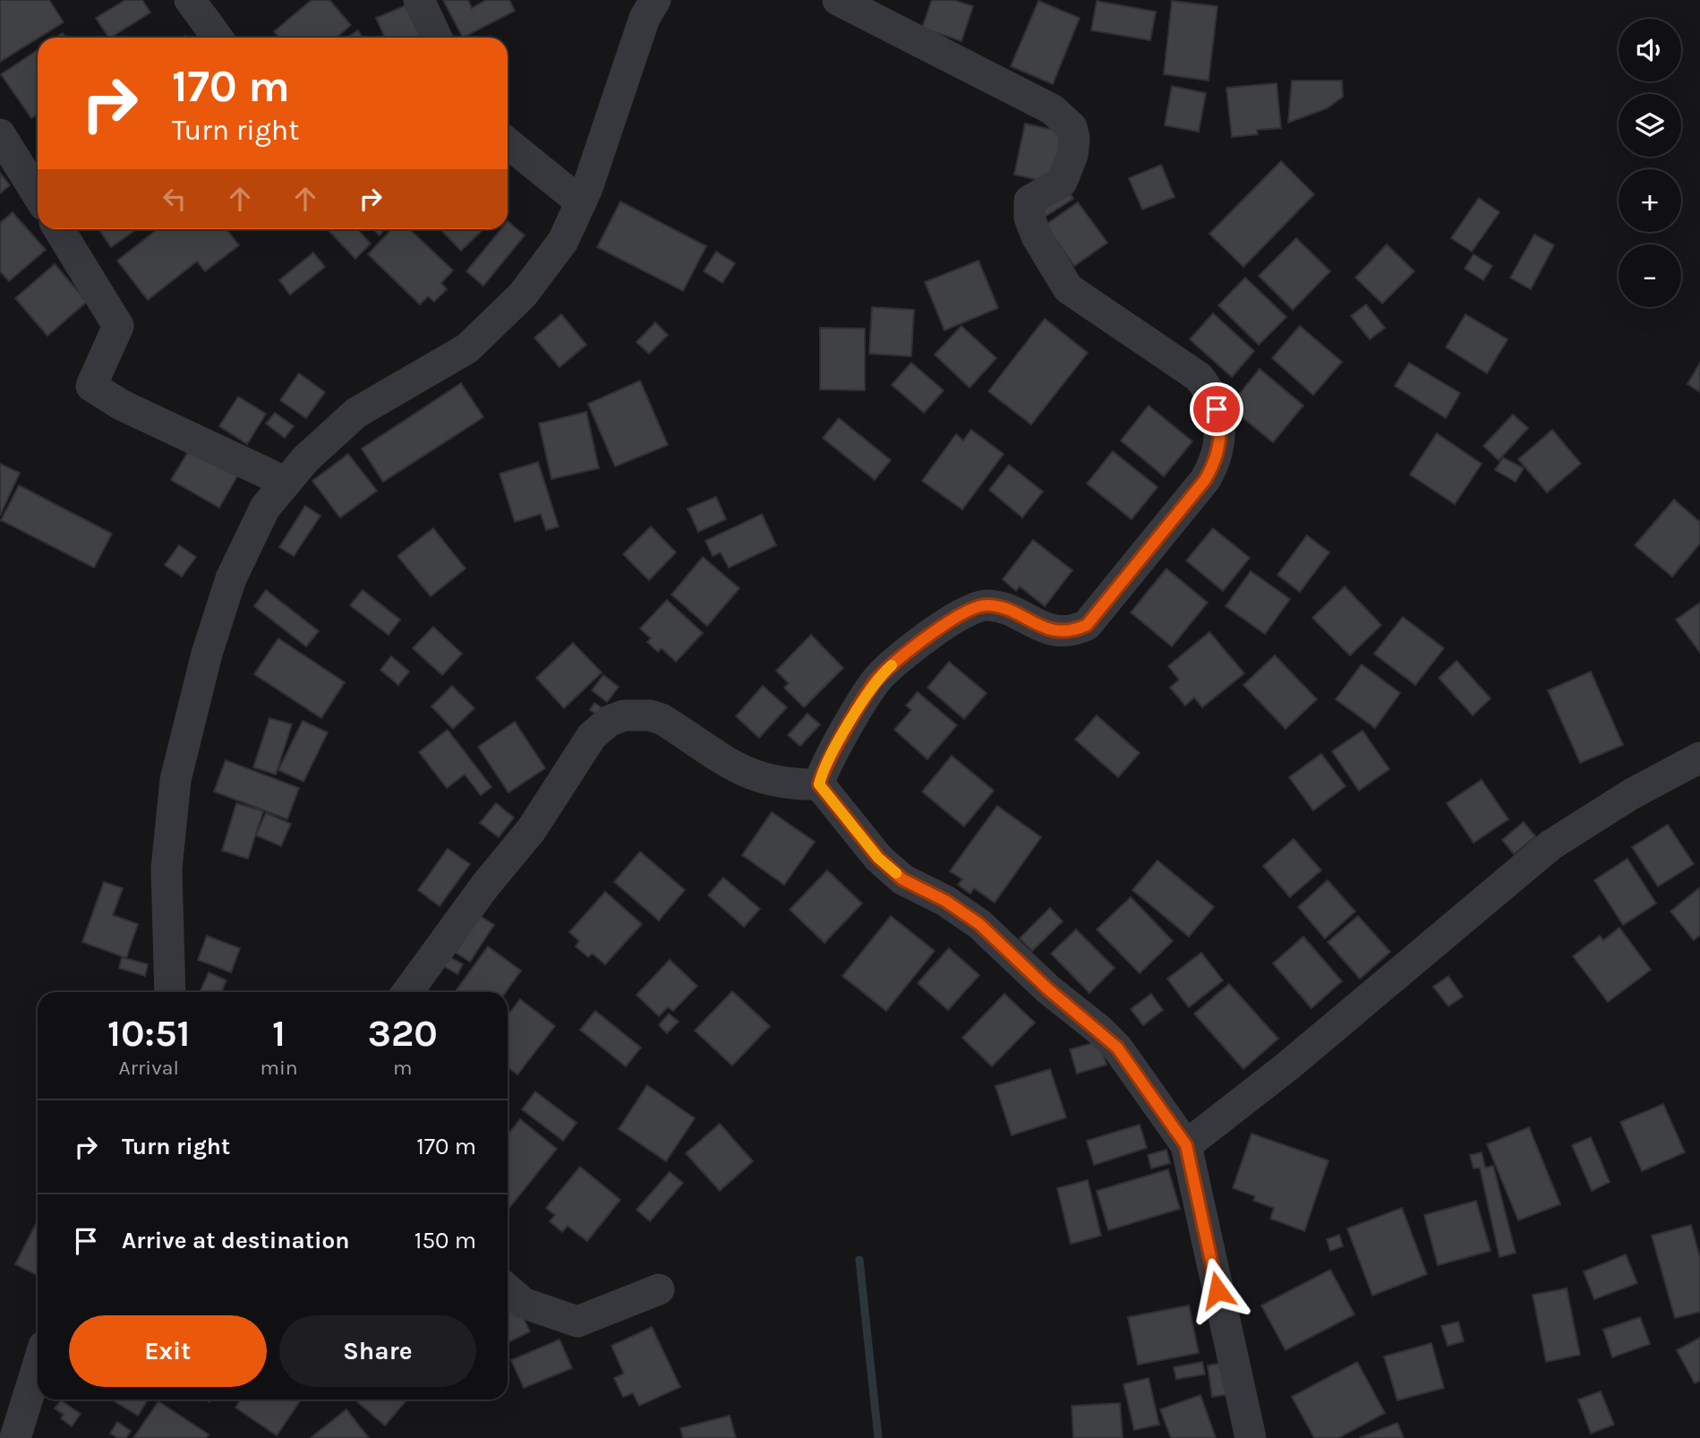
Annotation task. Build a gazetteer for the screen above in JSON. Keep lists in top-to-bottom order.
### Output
{
  "page": {
    "map_buttons": ["+", "−"],
    "turn": ["170 m", "Turn right"],
    "eta": [
      "10:51",
      "Arrival",
      "1",
      "min",
      "320",
      "m"
    ],
    "list": [
      {
        "name": "Turn right",
        "value": "170 m"
      },
      {
        "name": "Arrive at destination",
        "value": "150 m"
      }
    ],
    "buttons": ["Exit", "Share"]
  }
}
